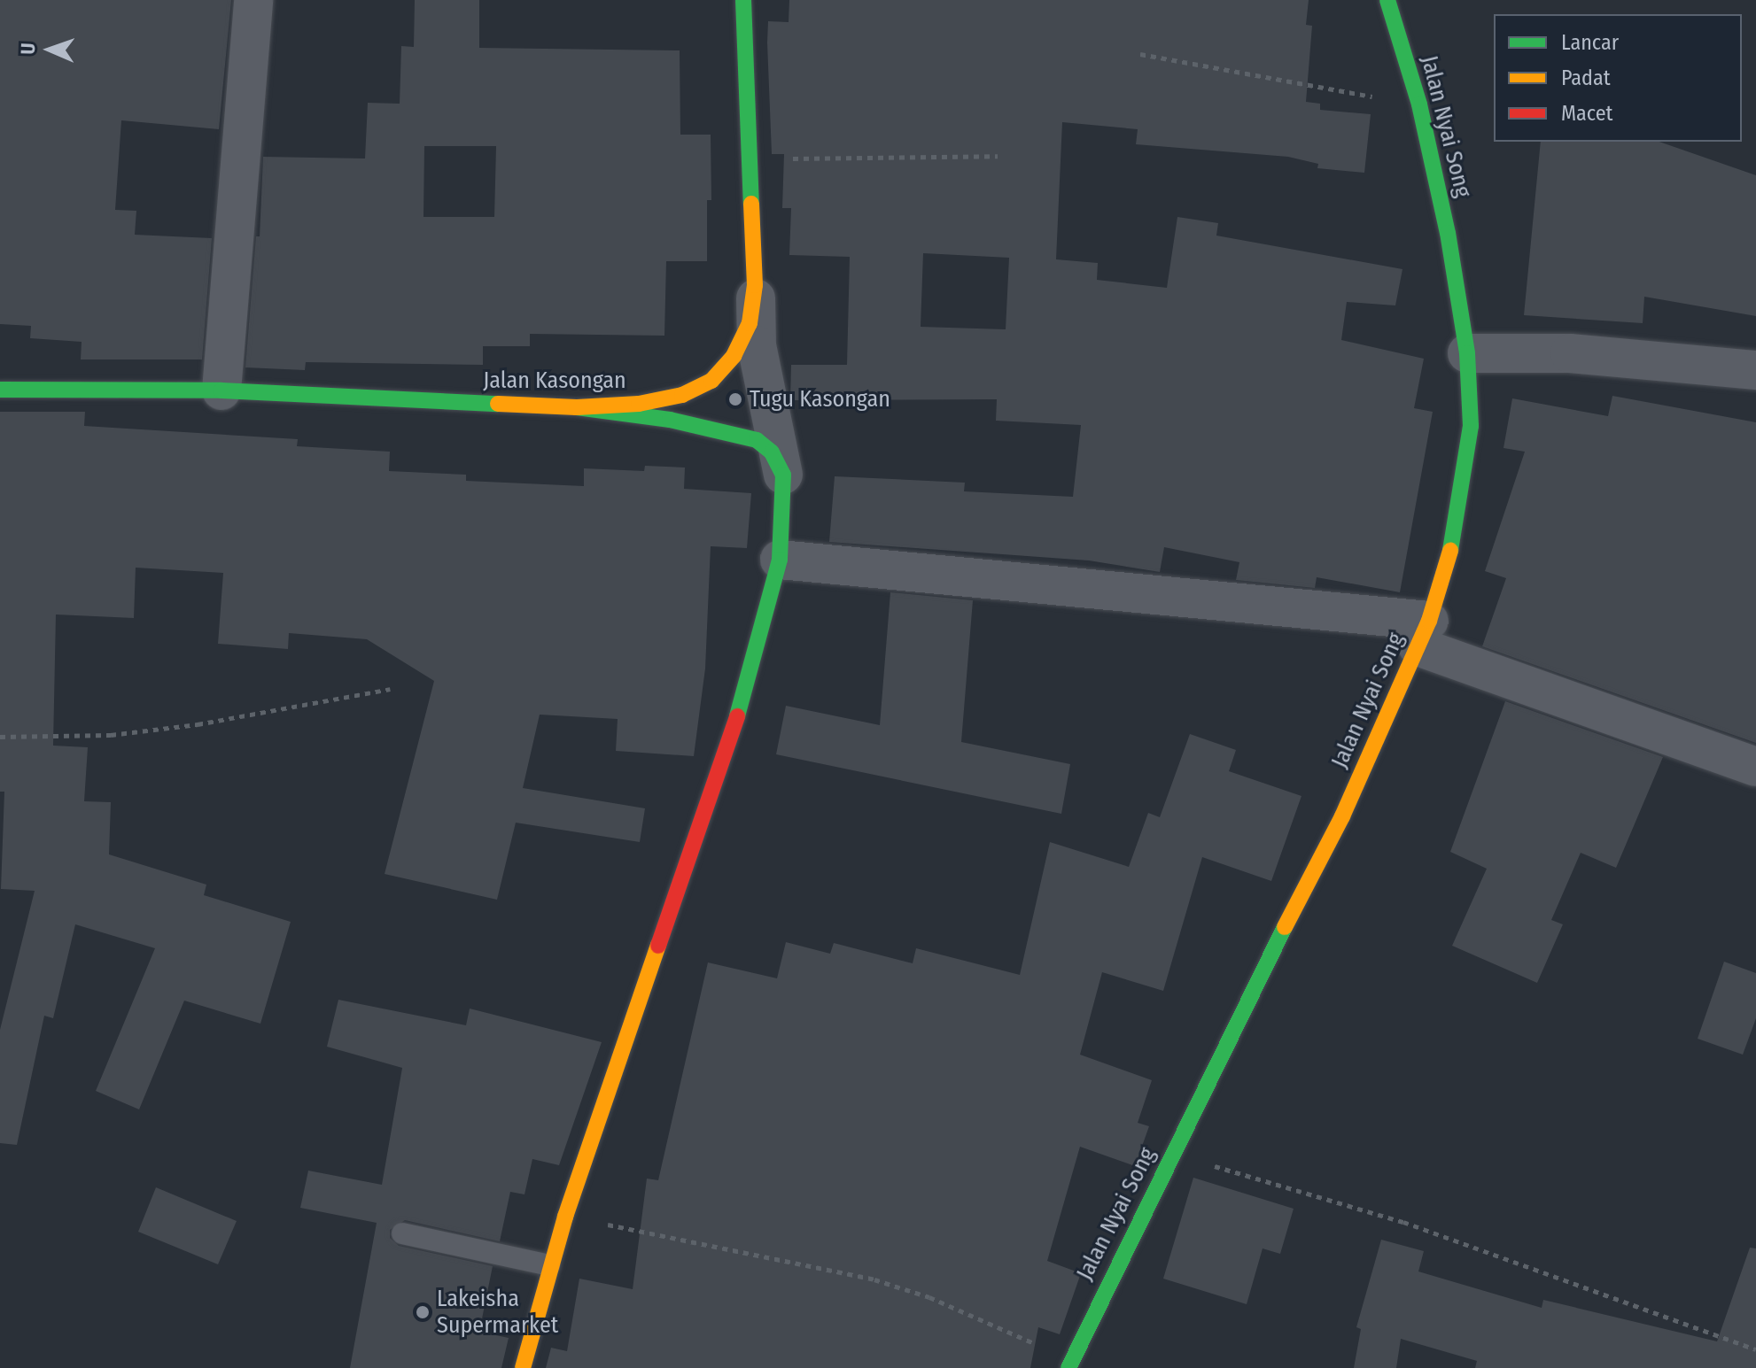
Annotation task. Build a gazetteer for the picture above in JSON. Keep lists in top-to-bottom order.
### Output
{
  "streets": {
    "street": ["Jalan Nyai Song", "Jalan Kasongan"]
  },
  "places": ["Tugu Kasongan", "Lakeisha Supermarket"],
  "legend": ["Lancar", "Padat", "Macet"],
  "north": "left"
}
